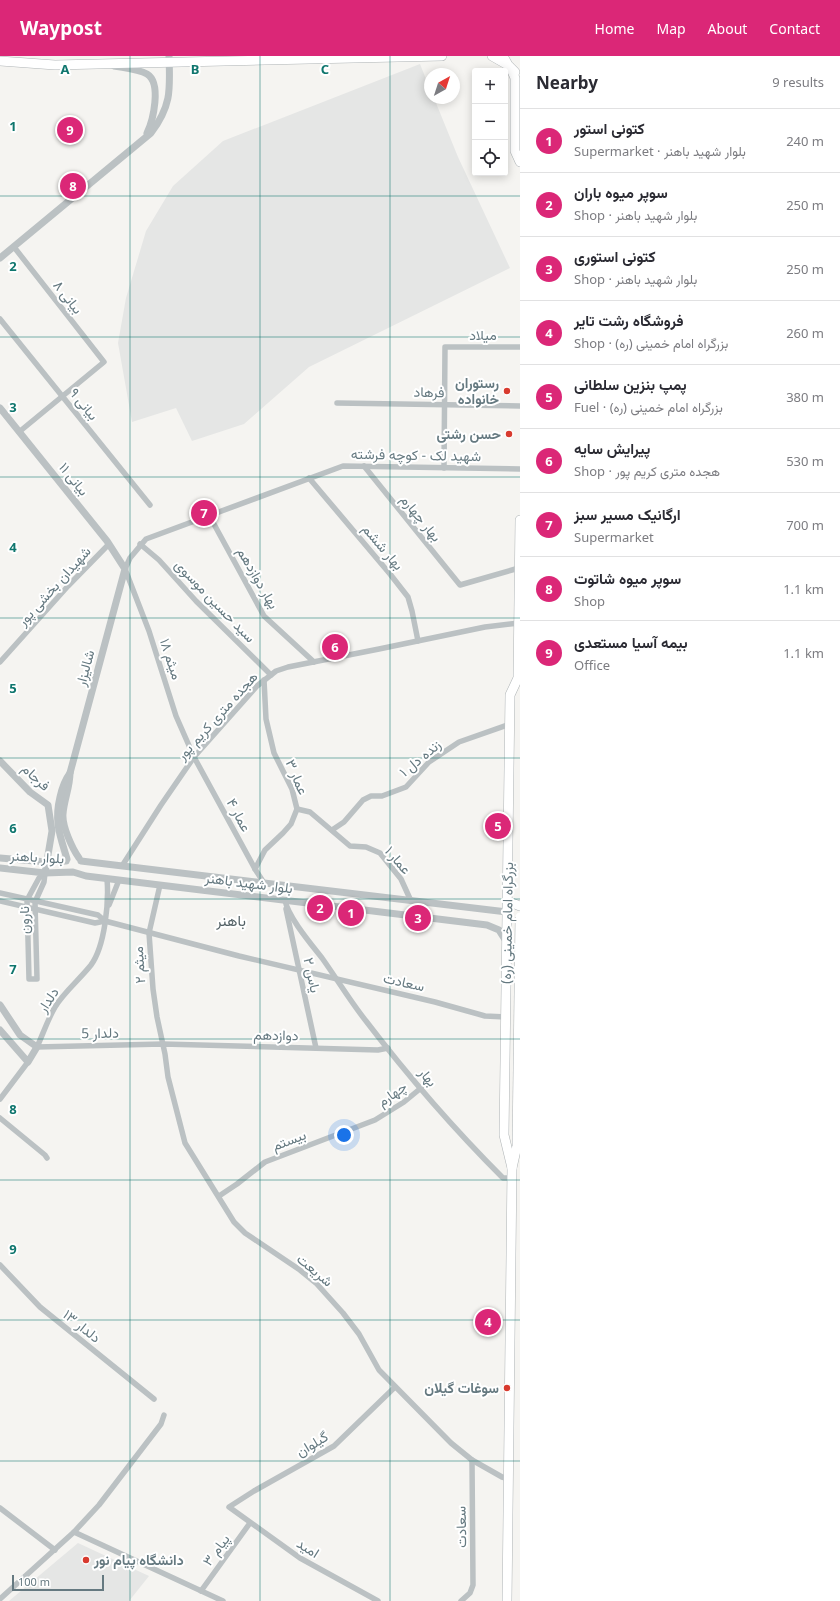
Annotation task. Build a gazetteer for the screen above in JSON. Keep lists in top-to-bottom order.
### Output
{
  "streets": {
    "highway": ["بزرگراه امام خمینی (ره)"],
    "street": [
      "بیانی ۸",
      "میلاد",
      "فرهاد",
      "بیانی ۹",
      "شهید لک - کوچه فرشته",
      "بیانی ۱۱",
      "بهار چهارم",
      "بهار ششم",
      "بهار دوازدهم",
      "شهیدان بخشی پور",
      "سید حسین موسوی",
      "میثم ۱۸",
      "شالیزار",
      "هجده متری کریم پور",
      "زنده دل ۱",
      "فرجام",
      "عمار ۳",
      "عمار ۴",
      "بلوار باهنر",
      "عمار ۱",
      "بلوار شهید باهنر",
      "نارون",
      "میثم ۲",
      "یاس ۲",
      "سعادت",
      "دلدار",
      "دلدار 5",
      "دوازدهم",
      "بهار",
      "چهارم",
      "بیستم",
      "شریعت",
      "دلدار ۱۳",
      "گیلوان",
      "امید",
      "پیام ۳"
    ]
  },
  "crossings": [
    ["بیانی ۸", "بیانی ۹"],
    ["میلاد", "فرهاد"],
    ["شهید لک - کوچه فرشته", "بیانی ۱۱"],
    ["شهید لک - کوچه فرشته", "بهار چهارم"],
    ["شهید لک - کوچه فرشته", "بهار ششم"],
    ["شهید لک - کوچه فرشته", "بهار دوازدهم"],
    ["شهید لک - کوچه فرشته", "سید حسین موسوی"],
    ["شهید لک - کوچه فرشته", "میثم ۱۸"],
    ["شهید لک - کوچه فرشته", "شالیزار"],
    ["بیانی ۱۱", "شهیدان بخشی پور"],
    ["بیانی ۱۱", "میثم ۱۸"],
    ["بیانی ۱۱", "شالیزار"],
    ["بهار چهارم", "بزرگراه امام خمینی (ره)"],
    ["بهار ششم", "هجده متری کریم پور"],
    ["بهار دوازدهم", "هجده متری کریم پور"],
    ["سید حسین موسوی", "هجده متری کریم پور"],
    ["میثم ۱۸", "شالیزار"],
    ["میثم ۱۸", "هجده متری کریم پور"],
    ["میثم ۱۸", "عمار ۴"],
    ["شالیزار", "بلوار باهنر"],
    ["شالیزار", "بلوار شهید باهنر"],
    ["هجده متری کریم پور", "عمار ۳"],
    ["هجده متری کریم پور", "عمار ۴"],
    ["هجده متری کریم پور", "بلوار شهید باهنر"],
    ["هجده متری کریم پور", "بزرگراه امام خمینی (ره)"],
    ["زنده دل ۱", "عمار ۱"],
    ["زنده دل ۱", "بزرگراه امام خمینی (ره)"],
    ["فرجام", "بلوار باهنر"],
    ["فرجام", "نارون"],
    ["عمار ۳", "عمار ۴"],
    ["عمار ۳", "عمار ۱"],
    ["عمار ۴", "بلوار شهید باهنر"],
    ["بلوار باهنر", "بلوار شهید باهنر"],
    ["بلوار باهنر", "نارون"],
    ["عمار ۱", "بلوار شهید باهنر"],
    ["بلوار شهید باهنر", "بزرگراه امام خمینی (ره)"],
    ["بلوار شهید باهنر", "میثم ۲"],
    ["بلوار شهید باهنر", "یاس ۲"],
    ["بلوار شهید باهنر", "بهار"],
    ["بزرگراه امام خمینی (ره)", "سعادت"],
    ["بزرگراه امام خمینی (ره)", "بهار"],
    ["بزرگراه امام خمینی (ره)", "شریعت"],
    ["میثم ۲", "سعادت"],
    ["میثم ۲", "دلدار 5"],
    ["میثم ۲", "دوازدهم"],
    ["میثم ۲", "شریعت"],
    ["یاس ۲", "سعادت"],
    ["یاس ۲", "دوازدهم"],
    ["یاس ۲", "بهار"],
    ["سعادت", "دلدار"],
    ["سعادت", "بهار"],
    ["سعادت", "شریعت"],
    ["دلدار", "دلدار 5"],
    ["دلدار 5", "دوازدهم"],
    ["دلدار 5", "شریعت"],
    ["دوازدهم", "بهار"],
    ["دوازدهم", "شریعت"],
    ["بهار", "چهارم"],
    ["چهارم", "بیستم"],
    ["بیستم", "شریعت"],
    ["شریعت", "گیلوان"],
    ["گیلوان", "امید"],
    ["امید", "پیام ۳"]
  ],
  "districts": ["باهنر"],
  "places": [
    "رستوران خانواده",
    "حسن رشتی",
    "سوغات گیلان",
    "دانشگاه پیام نور"
  ],
  "scale_bar": "100 m",
  "north": "top right",
  "page": {
    "header": "Waypost",
    "nav": [
      "Home",
      "Map",
      "About",
      "Contact"
    ],
    "heading": ["Nearby", "9 results"],
    "map_buttons": ["+", "−"],
    "list": [
      {
        "mark": "1",
        "name": "کتونی استور",
        "note": "Supermarket · بلوار شهید باهنر",
        "value": "240 m"
      },
      {
        "mark": "2",
        "name": "سوپر میوه باران",
        "note": "Shop · بلوار شهید باهنر",
        "value": "250 m"
      },
      {
        "mark": "3",
        "name": "کتونی استوری",
        "note": "Shop · بلوار شهید باهنر",
        "value": "250 m"
      },
      {
        "mark": "4",
        "name": "فروشگاه رشت تاير",
        "note": "Shop · بزرگراه امام خمینی (ره)",
        "value": "260 m"
      },
      {
        "mark": "5",
        "name": "پمپ بنزین سلطانی",
        "note": "Fuel · بزرگراه امام خمینی (ره)",
        "value": "380 m"
      },
      {
        "mark": "6",
        "name": "پیرایش سایه",
        "note": "Shop · هجده متری کریم پور",
        "value": "530 m"
      },
      {
        "mark": "7",
        "name": "ارگانیک مسیر سبز",
        "note": "Supermarket",
        "value": "700 m"
      },
      {
        "mark": "8",
        "name": "سوپر میوه شاتوت",
        "note": "Shop",
        "value": "1.1 km"
      },
      {
        "mark": "9",
        "name": "بیمه آسیا مستعدی",
        "note": "Office",
        "value": "1.1 km"
      }
    ],
    "pins": [
      "9",
      "8",
      "7",
      "6",
      "5",
      "2",
      "1",
      "3",
      "4"
    ],
    "scale": "100 m"
  },
  "grid": {
    "columns": ["A", "B", "C"],
    "rows": [
      "1",
      "2",
      "3",
      "4",
      "5",
      "6",
      "7",
      "8",
      "9"
    ]
  }
}
